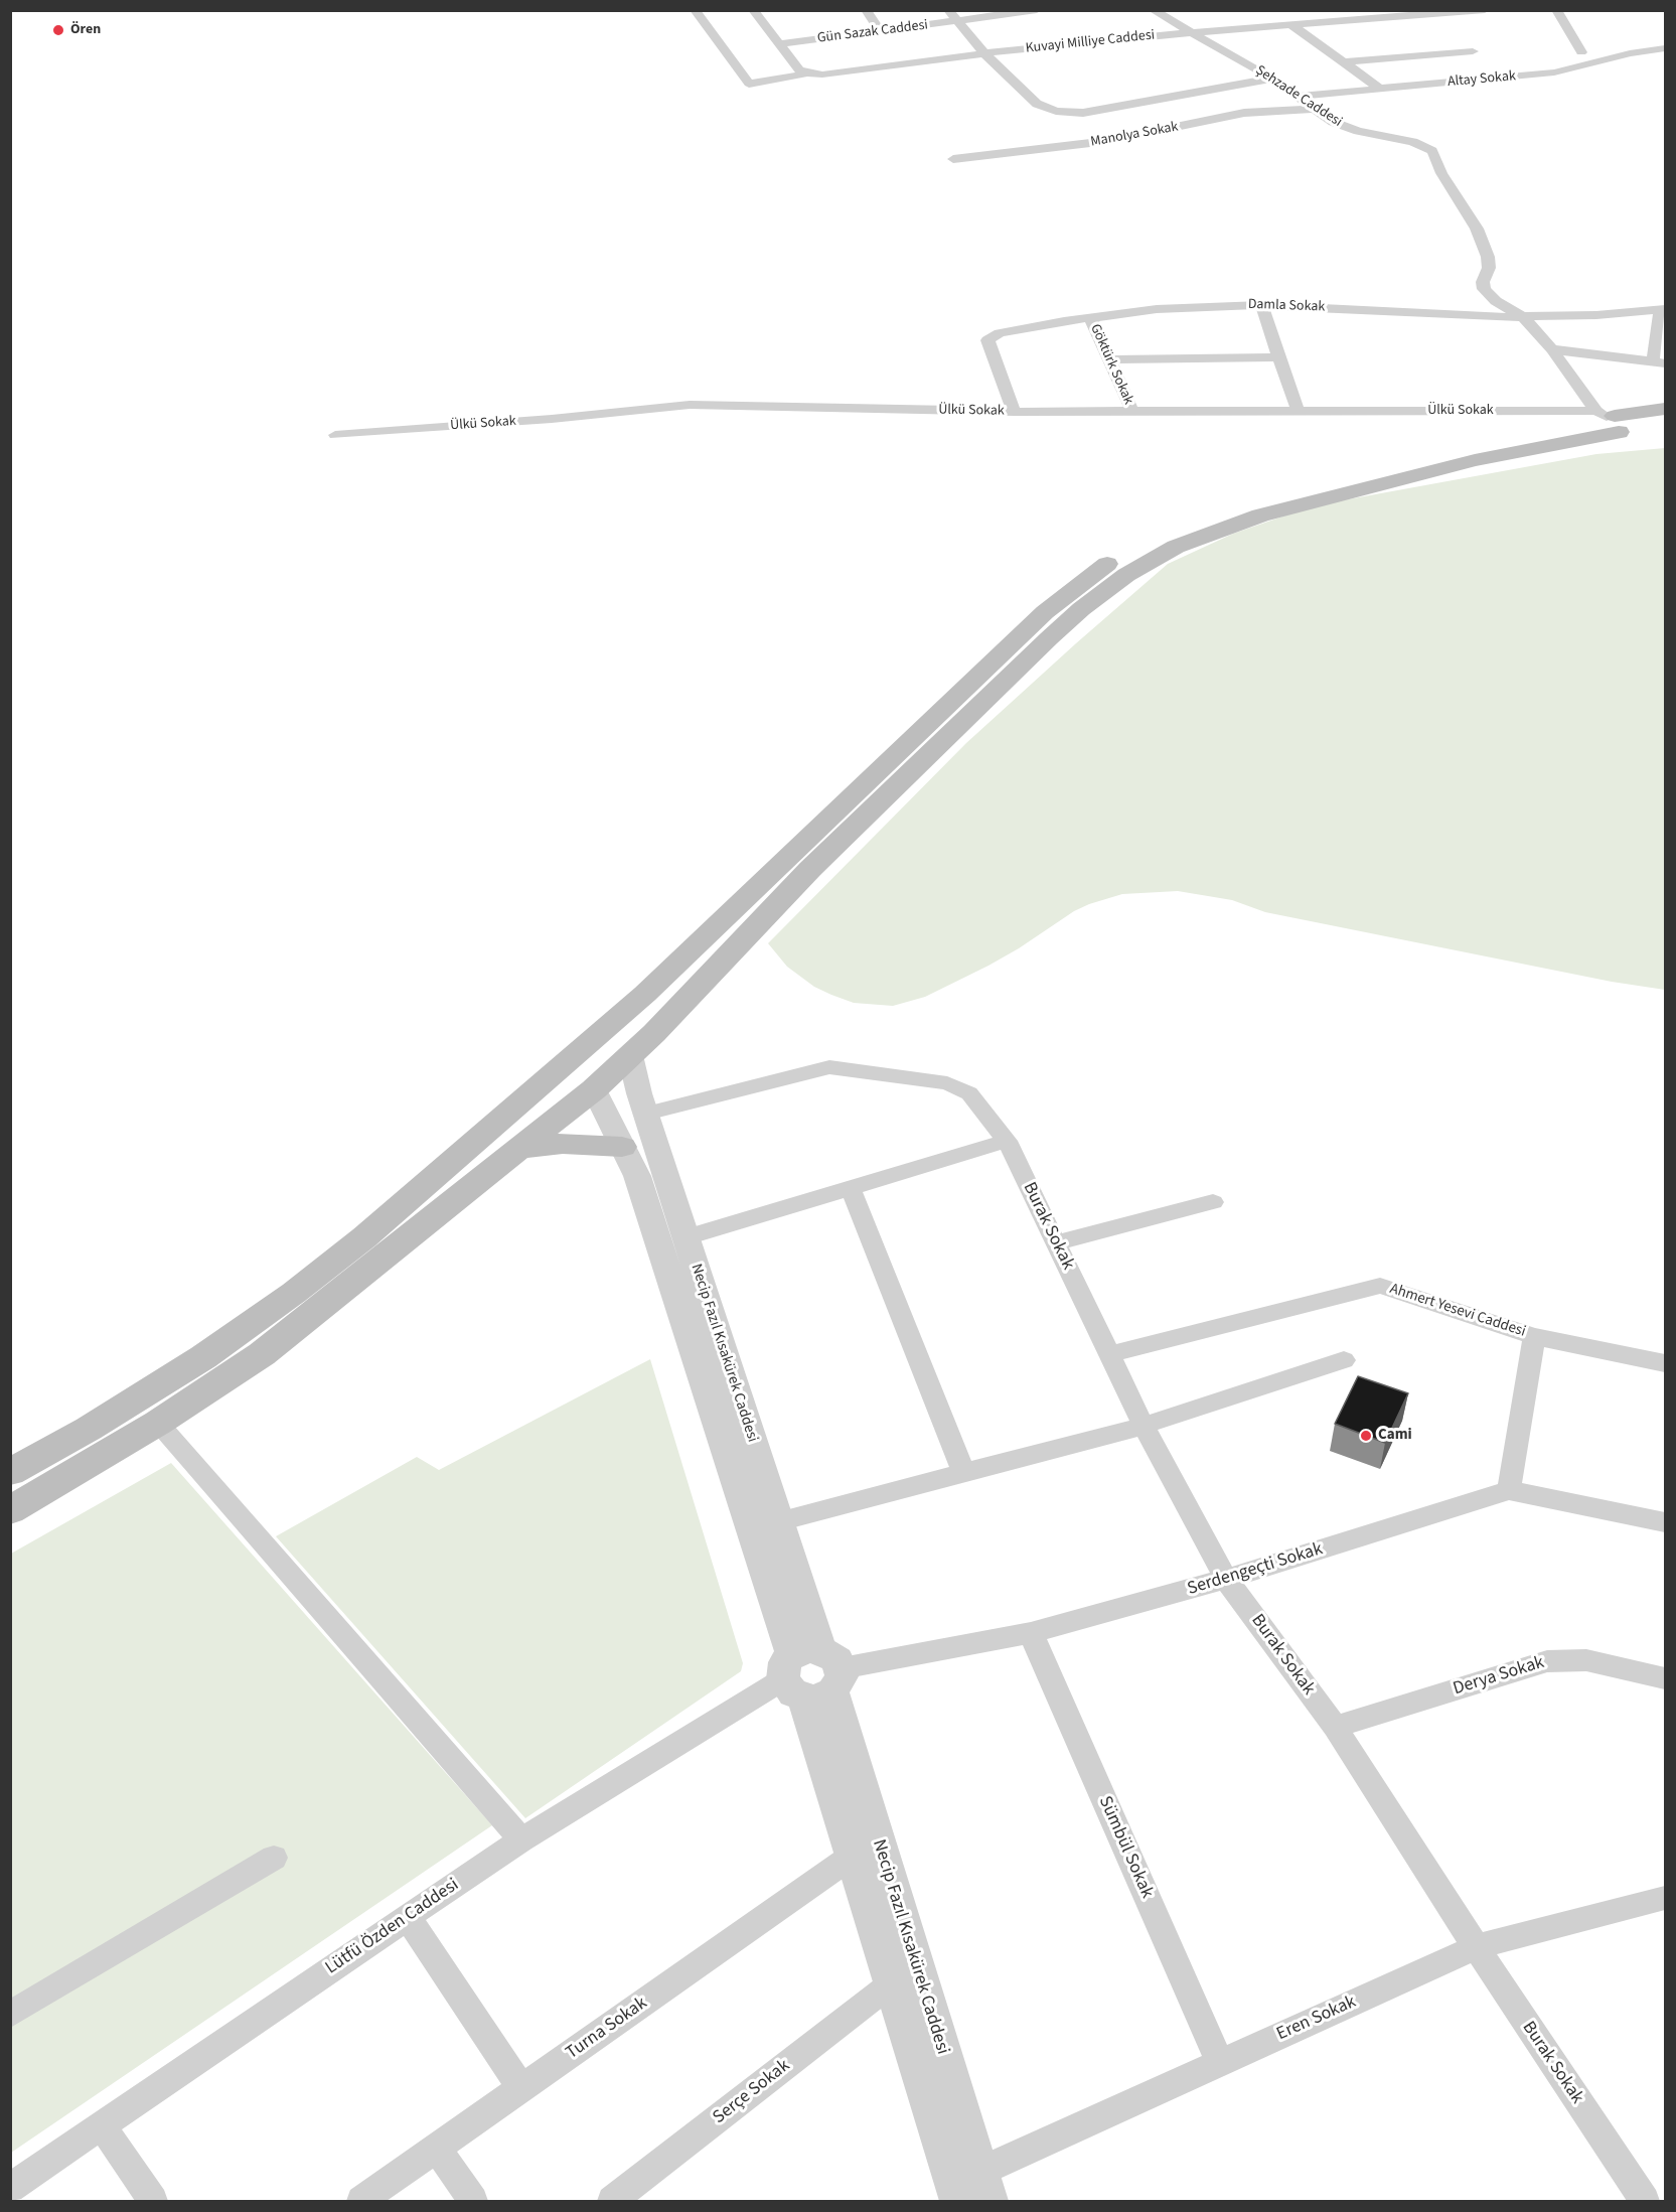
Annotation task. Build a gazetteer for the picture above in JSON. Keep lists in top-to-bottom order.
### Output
{
  "streets": {
    "street": [
      "Gün Sazak Caddesi",
      "Kuvayi Milliye Caddesi",
      "Altay Sokak",
      "Şehzade Caddesi",
      "Manolya Sokak",
      "Damla Sokak",
      "Göktürk Sokak",
      "Ülkü Sokak",
      "Burak Sokak",
      "Ahmert Yesevi Caddesi",
      "Necip Fazıl Kısakürek Caddesi",
      "Serdengeçti Sokak",
      "Derya Sokak",
      "Sümbül Sokak",
      "Lütfü Özden Caddesi",
      "Eren Sokak",
      "Turna Sokak",
      "Serçe Sokak"
    ]
  },
  "crossings": [
    ["Kuvayi Milliye Caddesi", "Şehzade Caddesi"],
    ["Altay Sokak", "Şehzade Caddesi"],
    ["Şehzade Caddesi", "Manolya Sokak"],
    ["Şehzade Caddesi", "Damla Sokak"],
    ["Damla Sokak", "Göktürk Sokak"],
    ["Damla Sokak", "Ülkü Sokak"],
    ["Göktürk Sokak", "Ülkü Sokak"],
    ["Burak Sokak", "Ahmert Yesevi Caddesi"],
    ["Burak Sokak", "Necip Fazıl Kısakürek Caddesi"],
    ["Burak Sokak", "Serdengeçti Sokak"],
    ["Burak Sokak", "Derya Sokak"],
    ["Burak Sokak", "Eren Sokak"],
    ["Necip Fazıl Kısakürek Caddesi", "Serdengeçti Sokak"],
    ["Necip Fazıl Kısakürek Caddesi", "Lütfü Özden Caddesi"],
    ["Necip Fazıl Kısakürek Caddesi", "Eren Sokak"],
    ["Necip Fazıl Kısakürek Caddesi", "Turna Sokak"],
    ["Necip Fazıl Kısakürek Caddesi", "Serçe Sokak"],
    ["Serdengeçti Sokak", "Sümbül Sokak"],
    ["Serdengeçti Sokak", "Lütfü Özden Caddesi"],
    ["Sümbül Sokak", "Eren Sokak"]
  ],
  "places": ["Ören", "Cami"]
}
